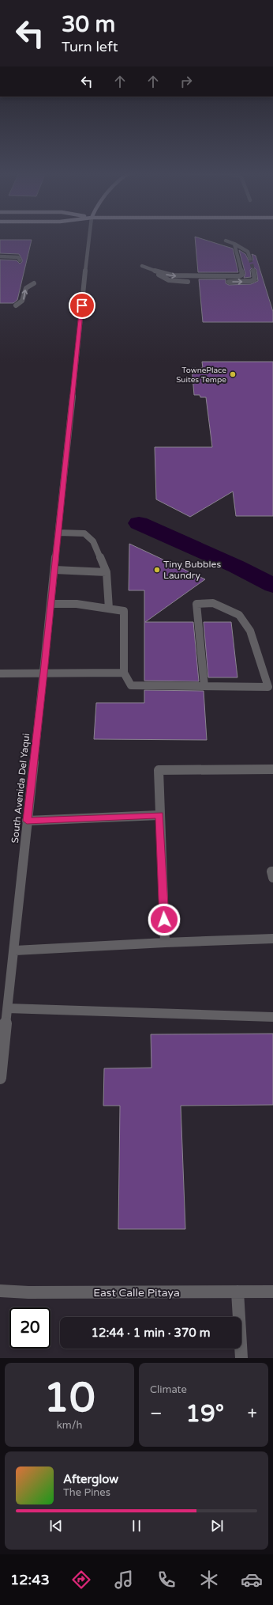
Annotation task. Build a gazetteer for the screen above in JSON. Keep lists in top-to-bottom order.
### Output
{
  "streets": {
    "street": ["South Avenida Del Yaqui", "East Calle Pitaya"]
  },
  "places": ["TownePlace Suites Tempe", "Tiny Bubbles Laundry"],
  "page": {
    "turn": ["30 m", "Turn left"],
    "limit": "20",
    "trip": "12:44 · 1 min · 370 m",
    "tile": [
      ["10", "km/h"],
      "Climate"
    ],
    "heat": ["−", "19°", "+"],
    "song": ["Afterglow", "The Pines"],
    "tabs": "12:43"
  }
}
